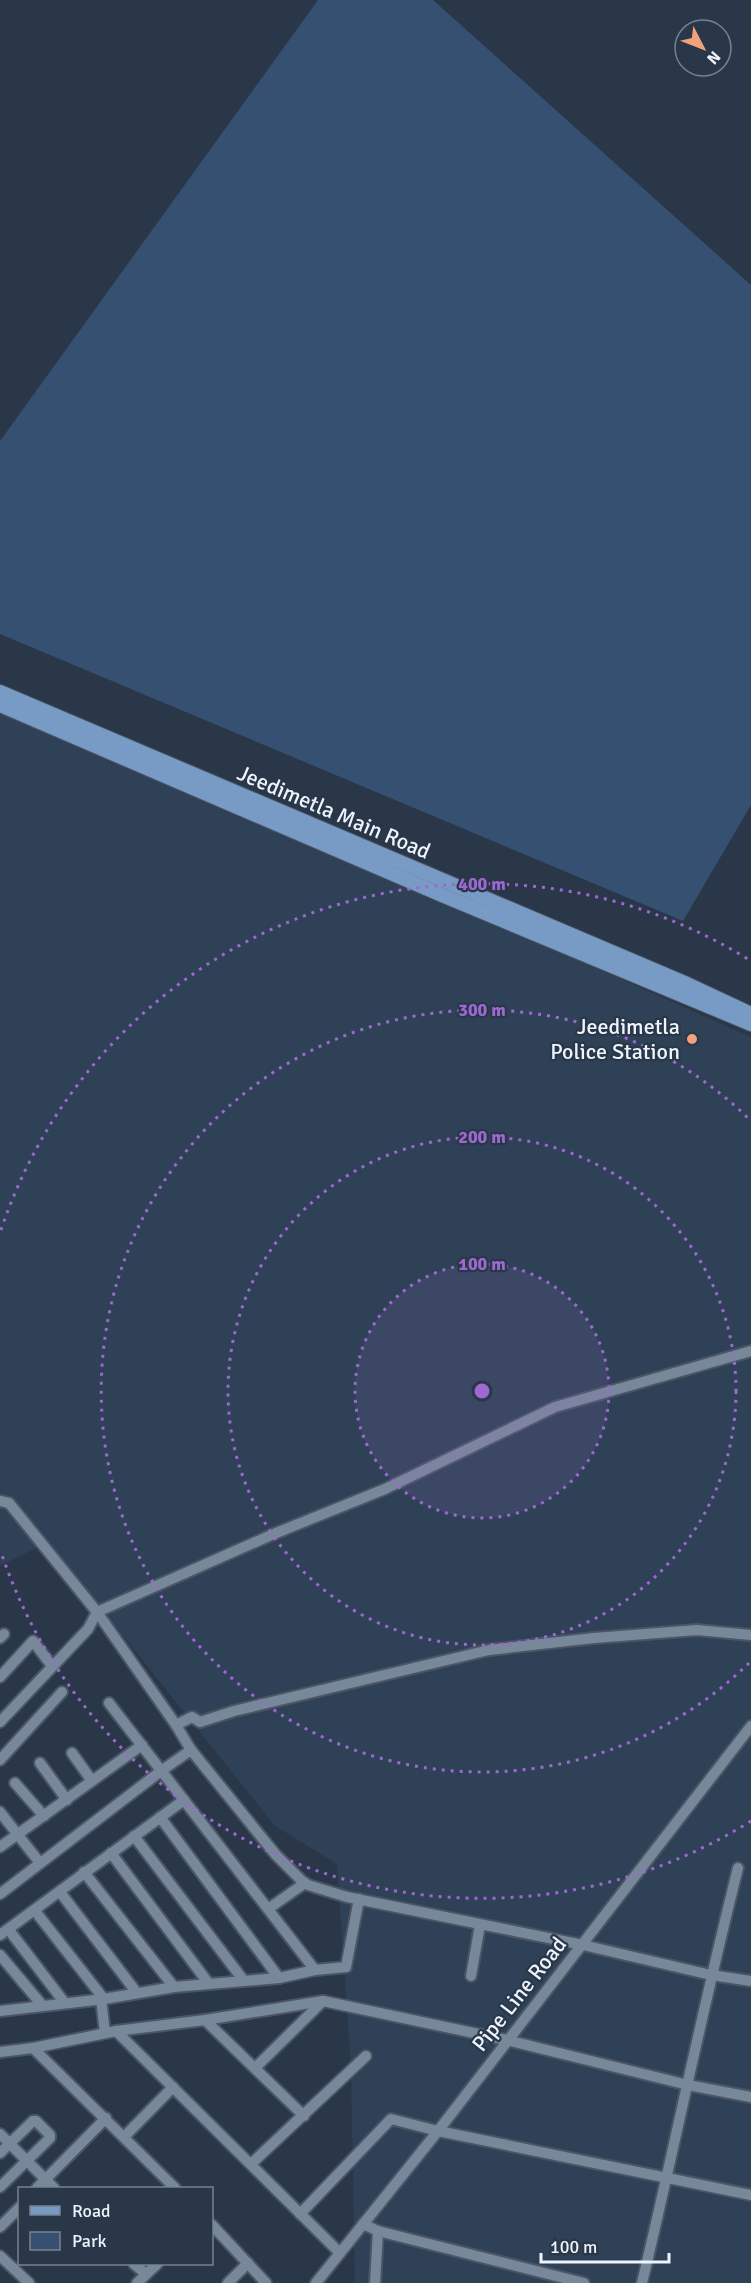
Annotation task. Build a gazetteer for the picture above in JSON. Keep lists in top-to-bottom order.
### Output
{
  "streets": {
    "main road": ["Jeedimetla Main Road"],
    "street": ["Pipe Line Road"]
  },
  "places": ["Jeedimetla Police Station"],
  "legend": ["Road", "Park"],
  "scale_bar": "100 m",
  "north": "bottom right",
  "rings": [
    "400 m",
    "300 m",
    "200 m",
    "100 m"
  ]
}
